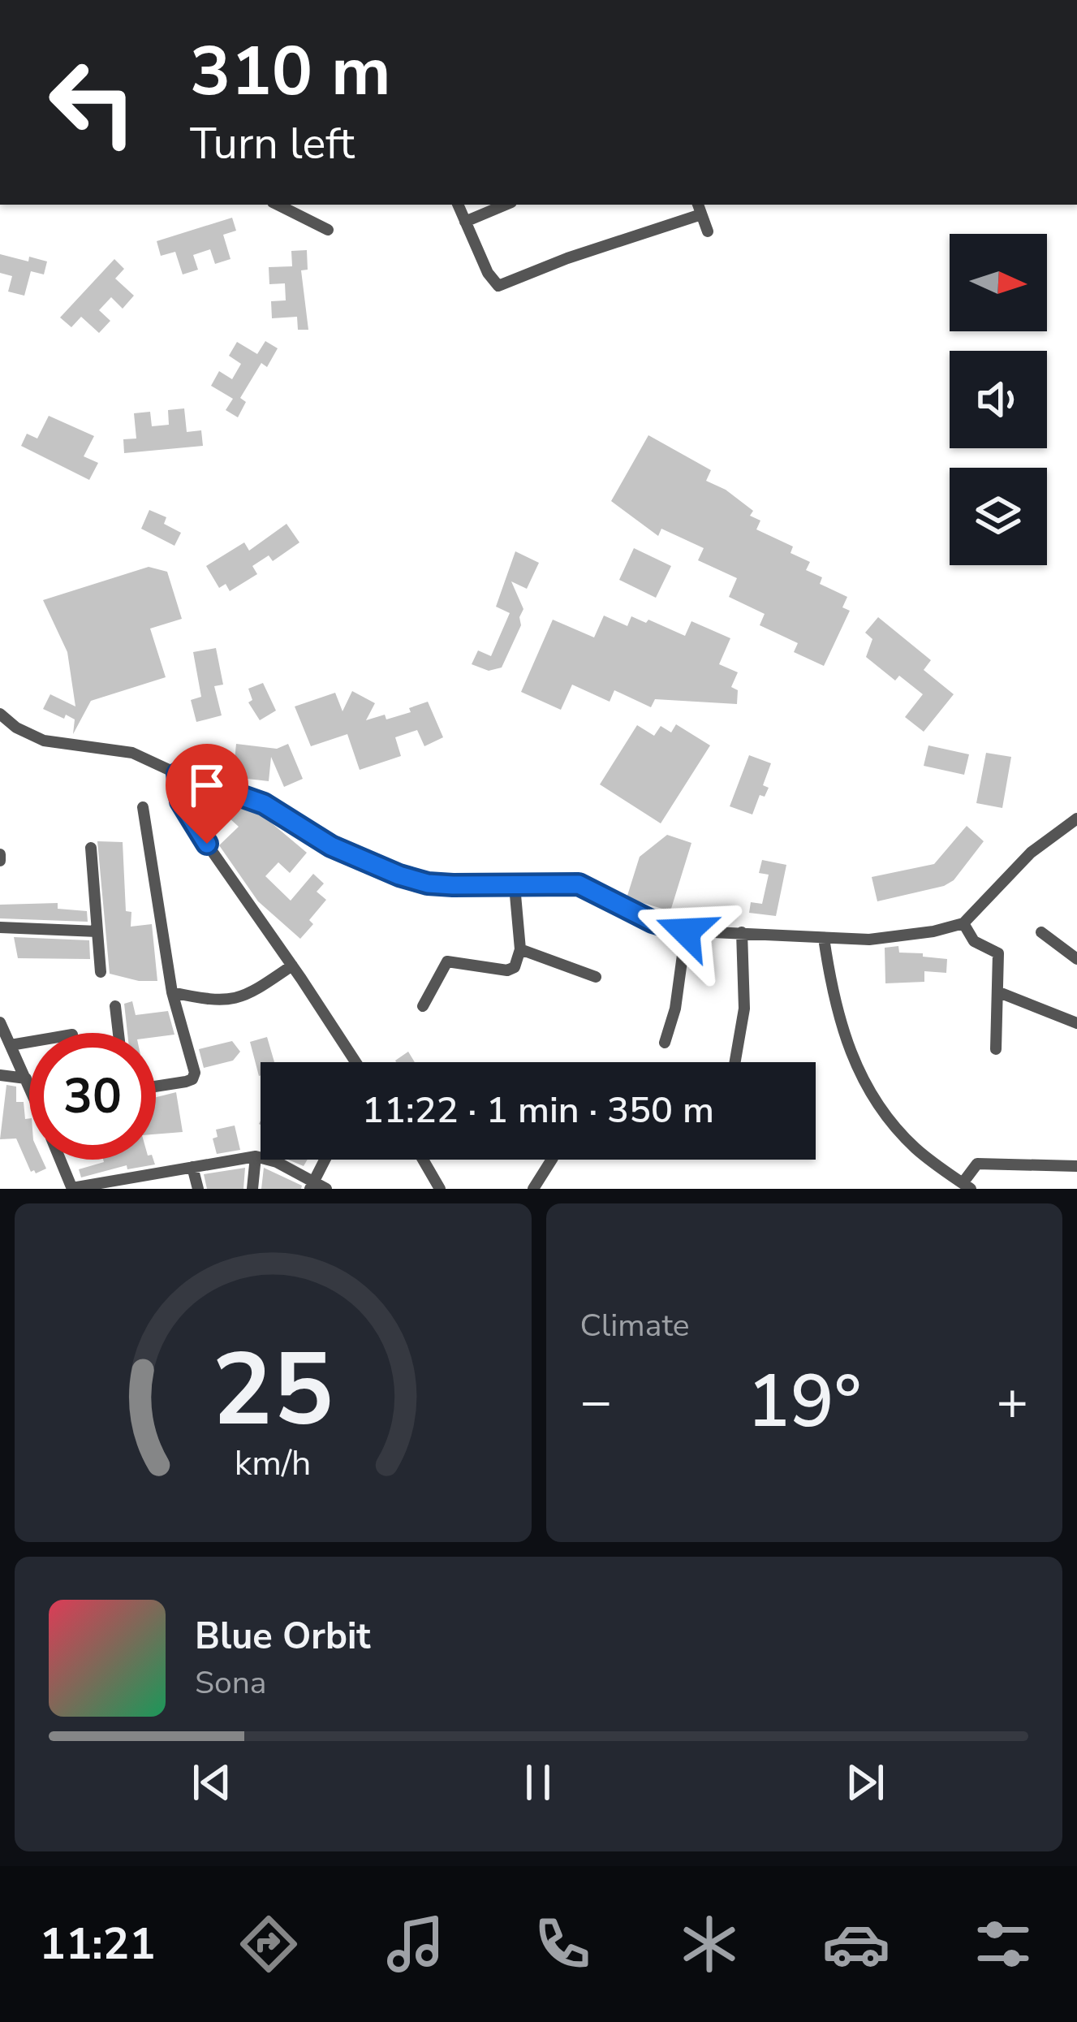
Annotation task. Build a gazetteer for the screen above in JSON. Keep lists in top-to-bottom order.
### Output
{
  "north": "right",
  "page": {
    "turn": ["310 m", "Turn left"],
    "limit": "30",
    "trip": "11:22 · 1 min · 350 m",
    "tile": "Climate",
    "heat": ["−", "19°", "+"],
    "song": ["Blue Orbit", "Sona"],
    "tabs": "11:21",
    "gauge": ["25", "km/h"]
  }
}
